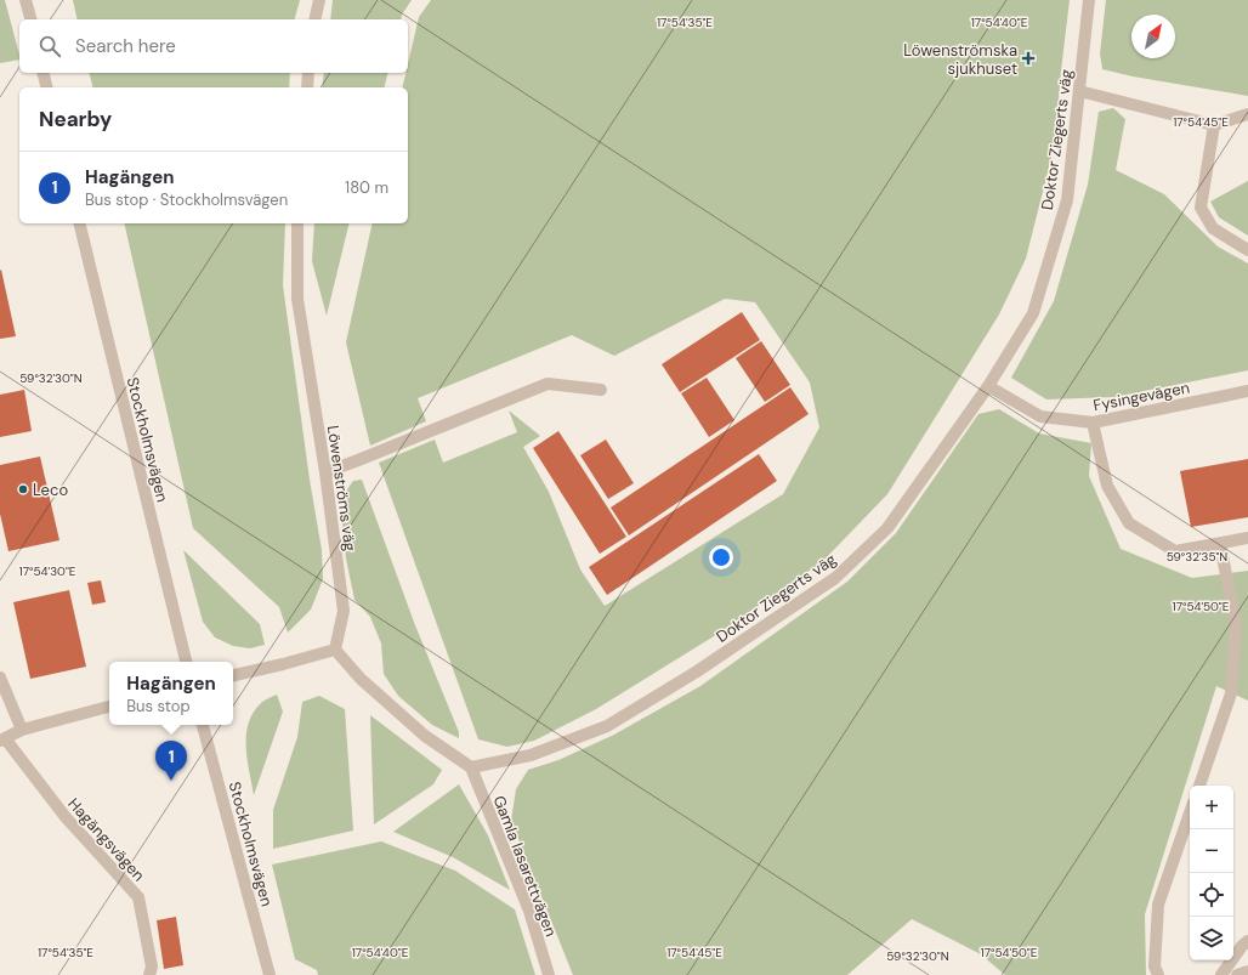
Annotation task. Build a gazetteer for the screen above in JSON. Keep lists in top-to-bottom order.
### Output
{
  "streets": {
    "street": [
      "Doktor Ziegerts väg",
      "Fysingevägen",
      "Stockholmsvägen",
      "Löwenströms väg",
      "Hagängsvägen",
      "Gamla lasarettvägen"
    ]
  },
  "crossings": [
    ["Doktor Ziegerts väg", "Fysingevägen"],
    ["Doktor Ziegerts väg", "Gamla lasarettvägen"]
  ],
  "places": {
    "health": ["Löwenströmska sjukhuset"],
    "other": ["Leco"]
  },
  "north": "top right",
  "page": {
    "search": "Search here",
    "heading": "Nearby",
    "list": [
      {
        "mark": "1",
        "name": "Hagängen",
        "note": "Bus stop · Stockholmsvägen",
        "value": "180 m"
      }
    ],
    "popup": ["Hagängen", "Bus stop"],
    "pins": "1",
    "map_buttons": ["+", "−"]
  },
  "coordinates": [
    "17°54'35\"E",
    "17°54'40\"E",
    "17°54'45\"E",
    "59°32'30\"N",
    "59°32'35\"N",
    "17°54'30\"E",
    "17°54'50\"E"
  ]
}
